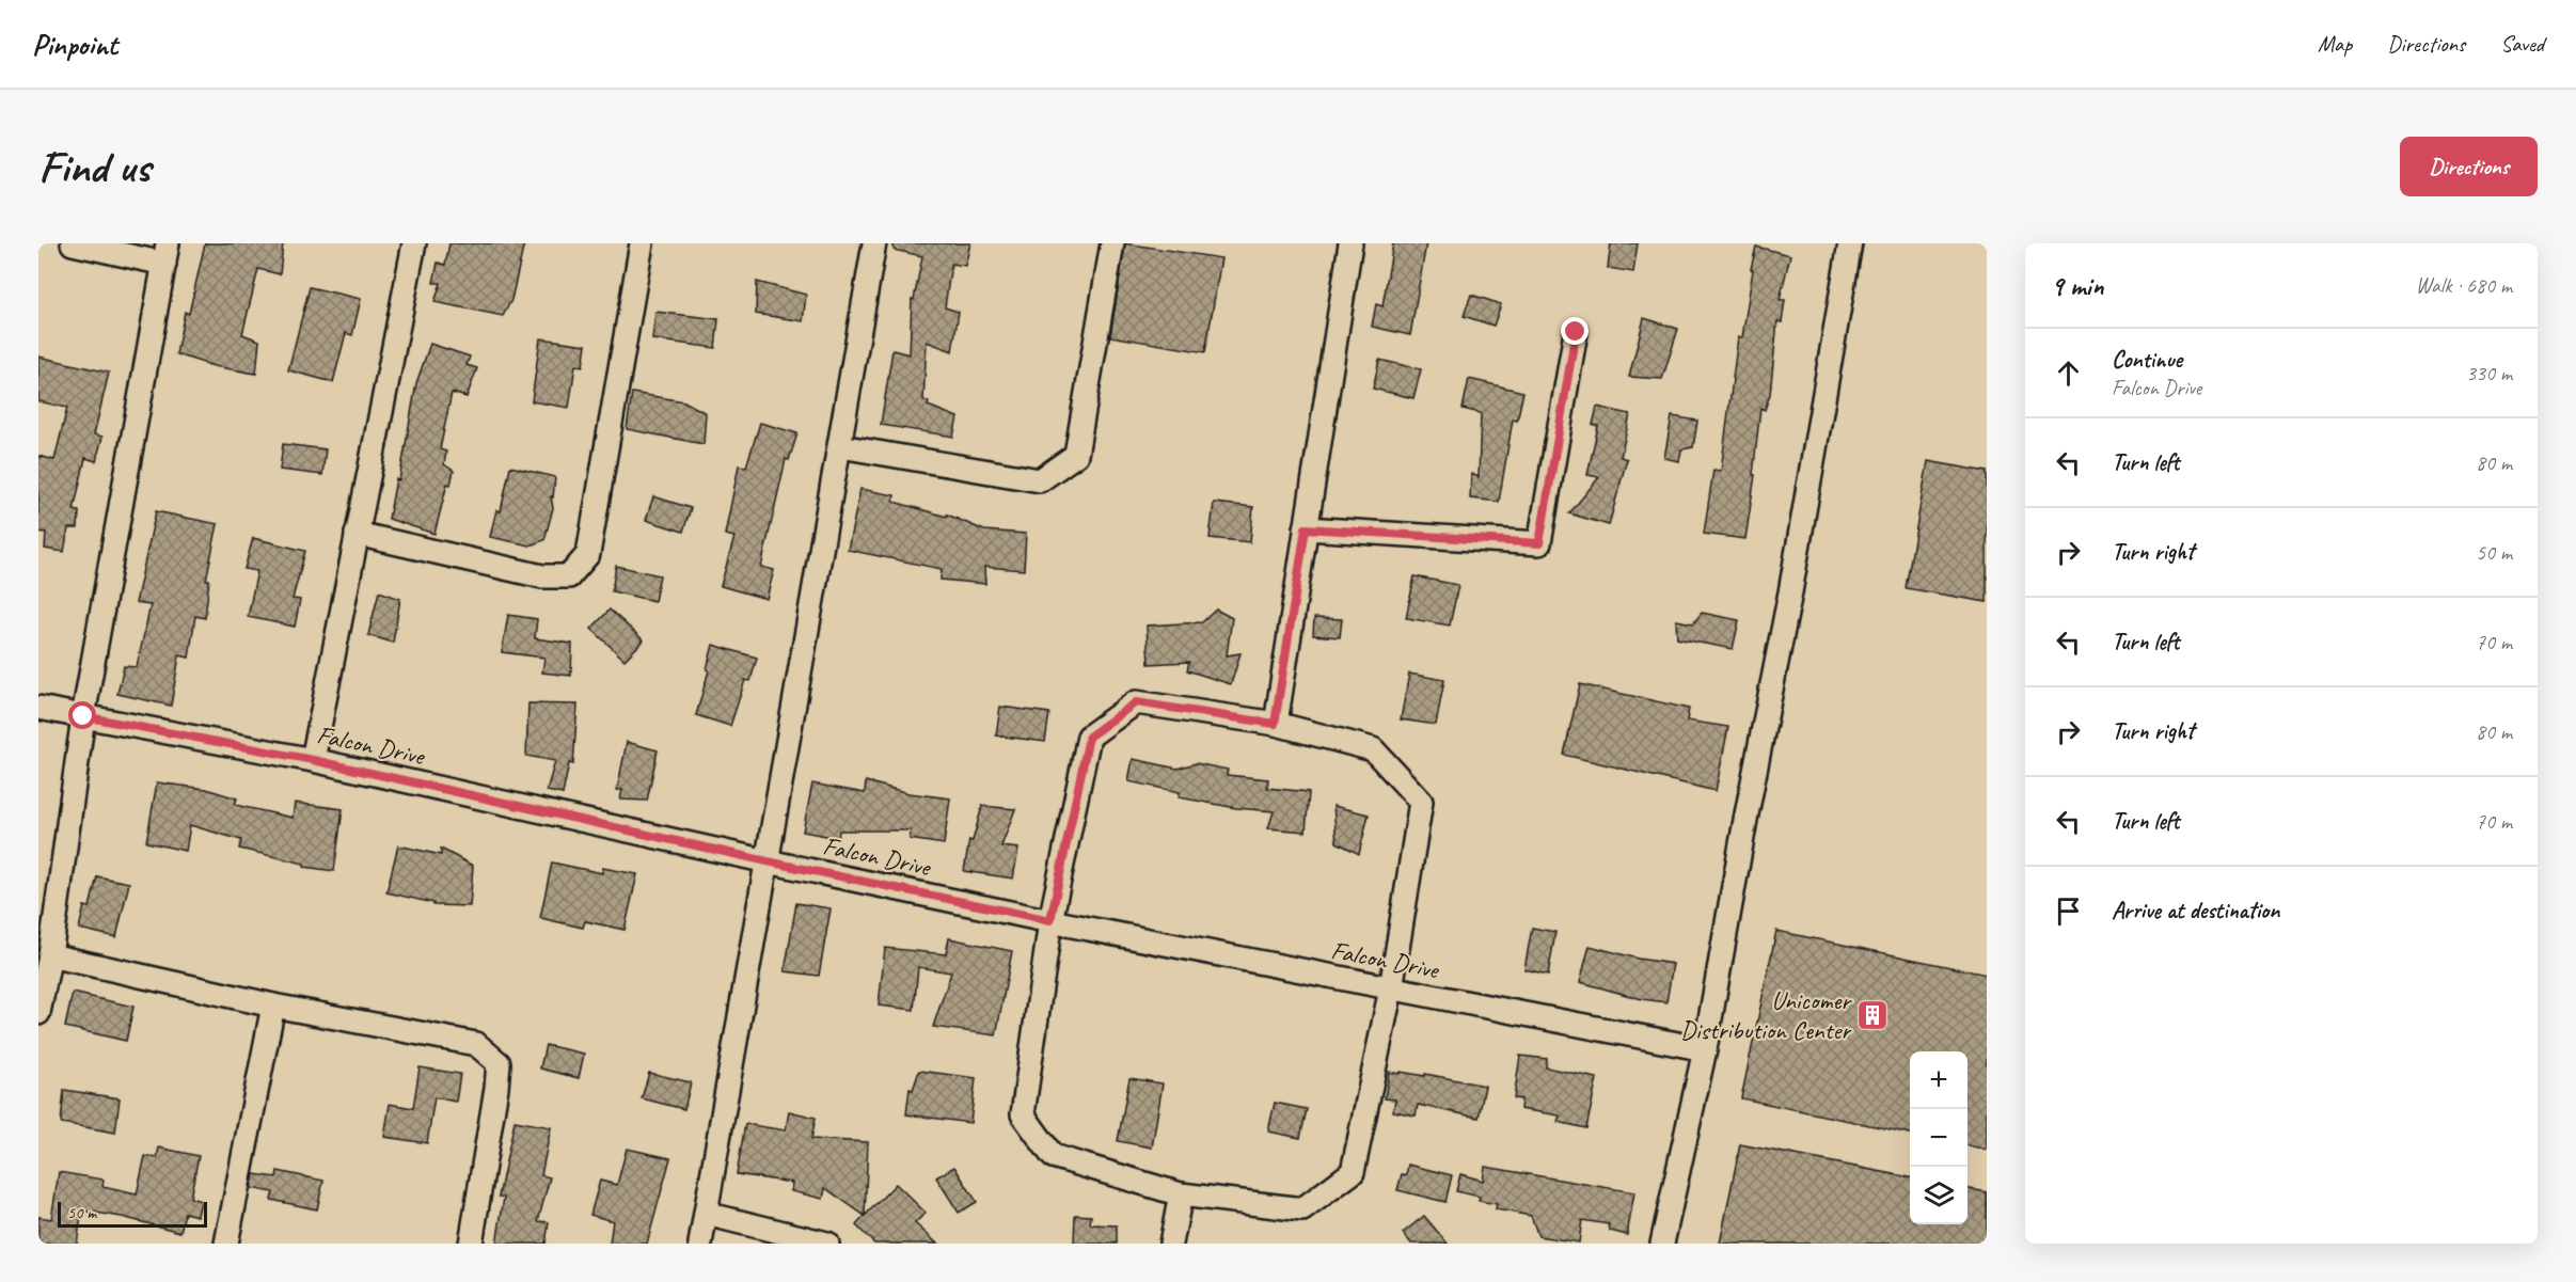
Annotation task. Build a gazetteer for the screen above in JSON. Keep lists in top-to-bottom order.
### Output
{
  "streets": {
    "street": ["Falcon Drive"]
  },
  "places": {
    "building": ["Unicomer Distribution Center"]
  },
  "scale_bar": "50 m",
  "page": {
    "header": "Pinpoint",
    "nav": ["Map", "Directions", "Saved"],
    "buttons": "Directions",
    "title": "Find us",
    "heading": ["9 min", "Walk · 680 m"],
    "list": [
      ["Continue", "Falcon Drive", "330 m"],
      ["Turn left", "80 m"],
      ["Turn right", "50 m"],
      ["Turn left", "70 m"],
      ["Turn right", "80 m"],
      ["Turn left", "70 m"],
      "Arrive at destination"
    ],
    "map_buttons": ["+", "−"],
    "scale": "50 m"
  }
}
